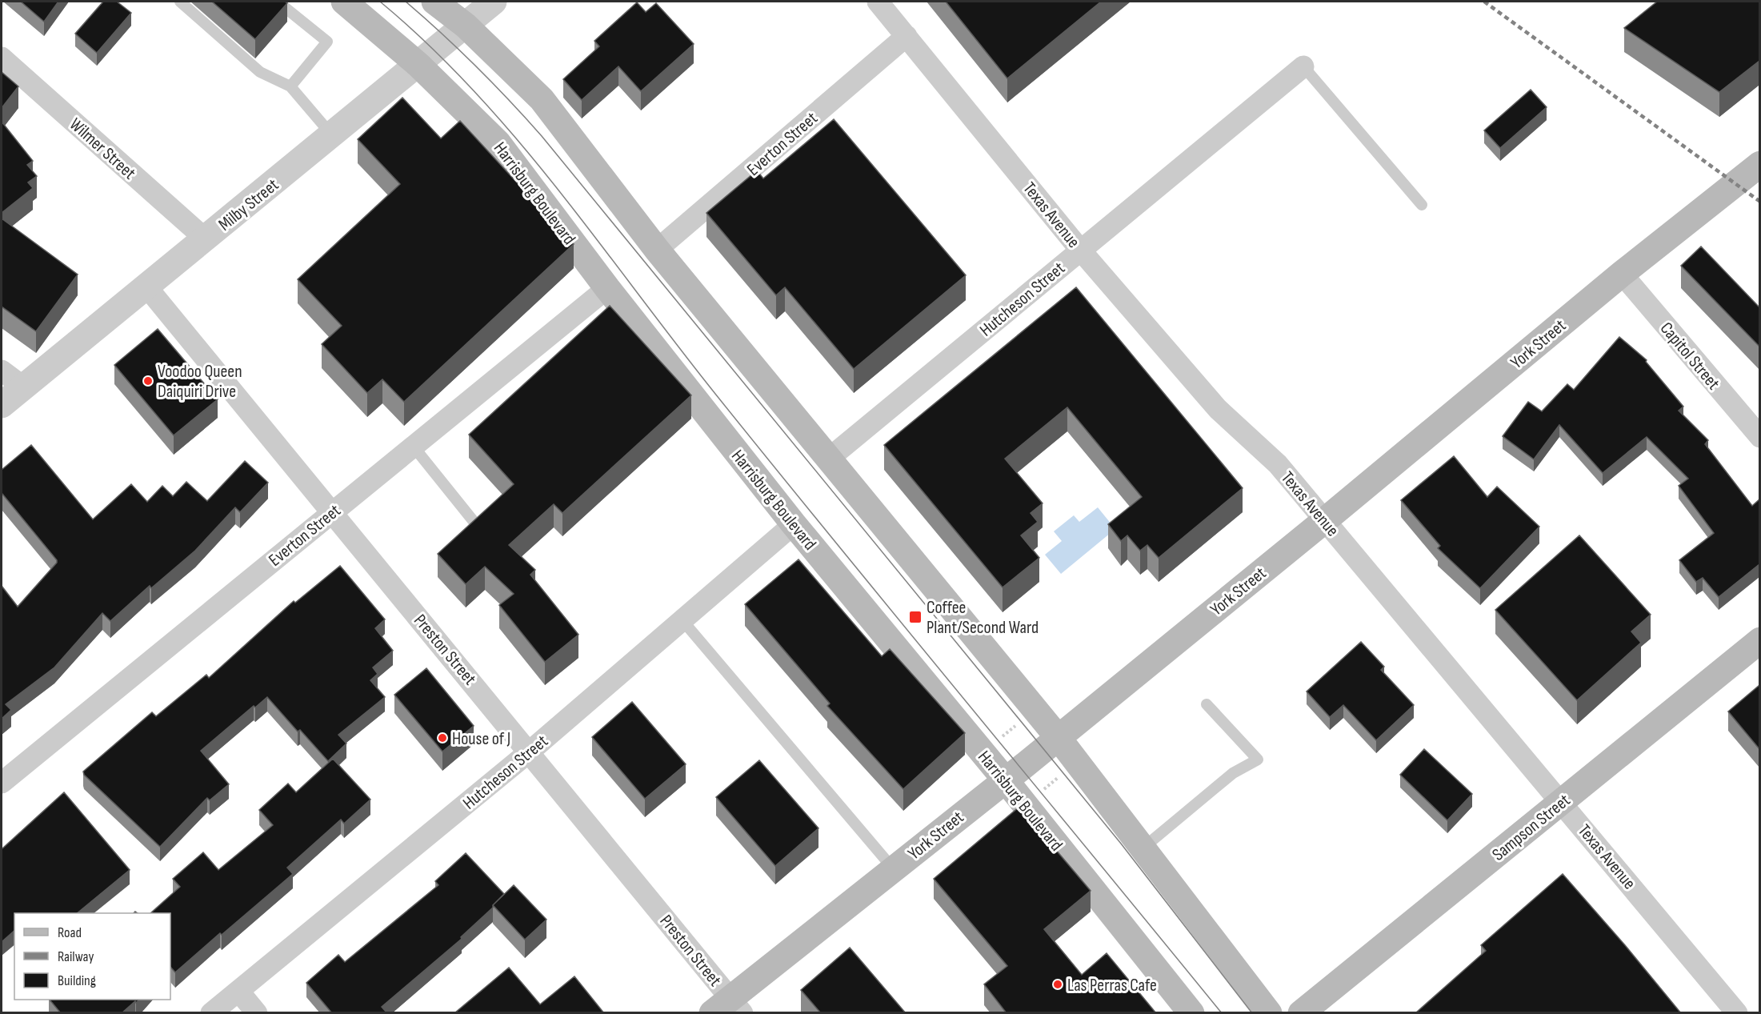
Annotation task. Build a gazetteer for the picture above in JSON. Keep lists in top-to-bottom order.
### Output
{
  "streets": {
    "main road": ["Harrisburg Boulevard", "York Street", "Sampson Street"],
    "street": [
      "Everton Street",
      "Wilmer Street",
      "Milby Street",
      "Texas Avenue",
      "Hutcheson Street",
      "Capitol Street",
      "Preston Street"
    ]
  },
  "crossings": [
    ["Everton Street", "Harrisburg Boulevard"],
    ["Everton Street", "Texas Avenue"],
    ["Everton Street", "Preston Street"],
    ["Wilmer Street", "Milby Street"],
    ["Harrisburg Boulevard", "Milby Street"],
    ["Harrisburg Boulevard", "Hutcheson Street"],
    ["Harrisburg Boulevard", "York Street"],
    ["Milby Street", "Preston Street"],
    ["Texas Avenue", "Hutcheson Street"],
    ["Texas Avenue", "York Street"],
    ["Texas Avenue", "Sampson Street"],
    ["Hutcheson Street", "Preston Street"],
    ["York Street", "Capitol Street"],
    ["York Street", "Preston Street"]
  ],
  "places": {
    "other": ["Voodoo Queen Daiquiri Drive", "House of J", "Las Perras Cafe"],
    "transit": ["Coffee Plant/Second Ward"]
  },
  "legend": ["Road", "Railway", "Building"]
}
